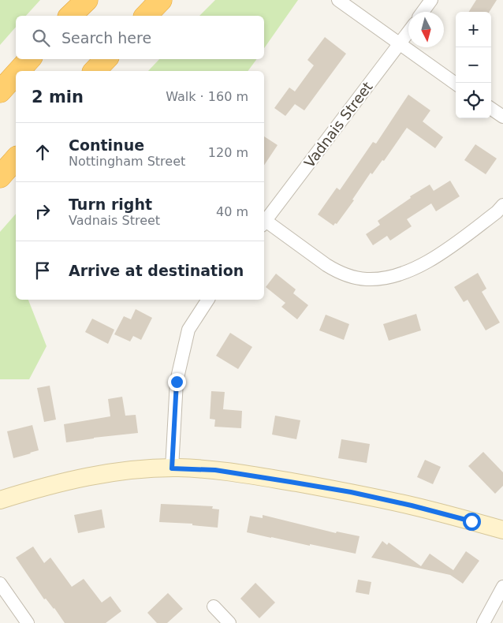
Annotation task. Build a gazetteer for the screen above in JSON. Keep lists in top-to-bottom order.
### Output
{
  "streets": {
    "street": ["Vadnais Street"]
  },
  "north": "bottom",
  "page": {
    "map_buttons": ["+", "−"],
    "search": "Search here",
    "heading": ["2 min", "Walk · 160 m"],
    "list": [
      ["Continue", "Nottingham Street", "120 m"],
      ["Turn right", "Vadnais Street", "40 m"],
      "Arrive at destination"
    ]
  }
}
